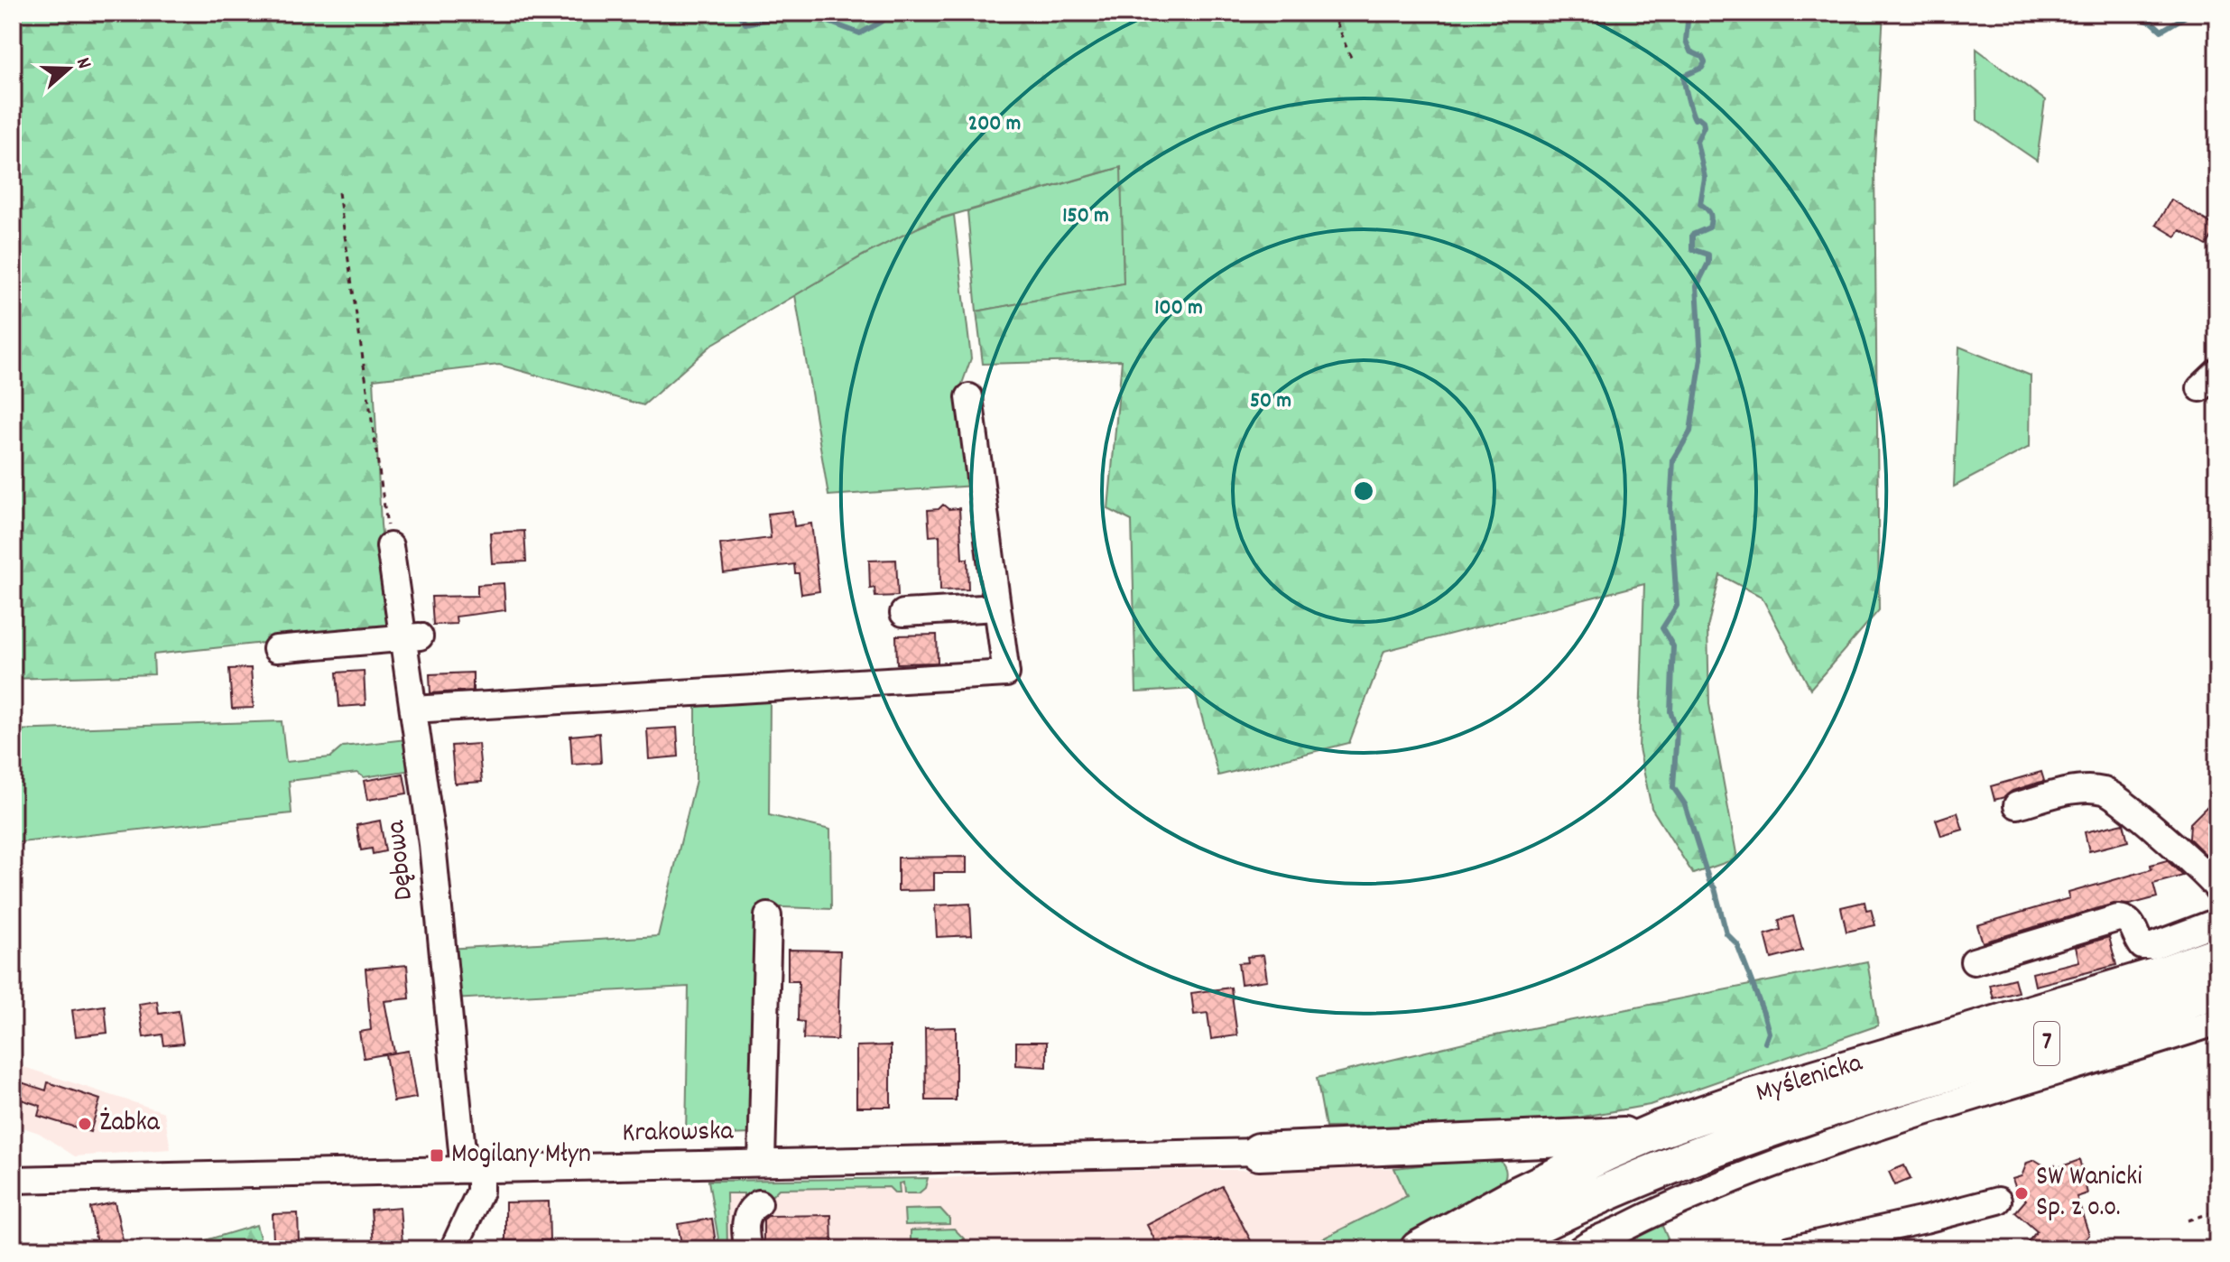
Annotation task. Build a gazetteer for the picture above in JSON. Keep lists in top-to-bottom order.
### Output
{
  "streets": {
    "highway": ["7", "Myślenicka"],
    "street": ["Dębowa", "Krakowska"]
  },
  "crossings": [
    ["Dębowa", "Krakowska"]
  ],
  "places": {
    "other": ["Żabka", "SW Wanicki Sp. z o.o."],
    "transit": ["Mogilany Młyn"]
  },
  "north": "right",
  "rings": [
    "200 m",
    "150 m",
    "100 m",
    "50 m"
  ]
}
